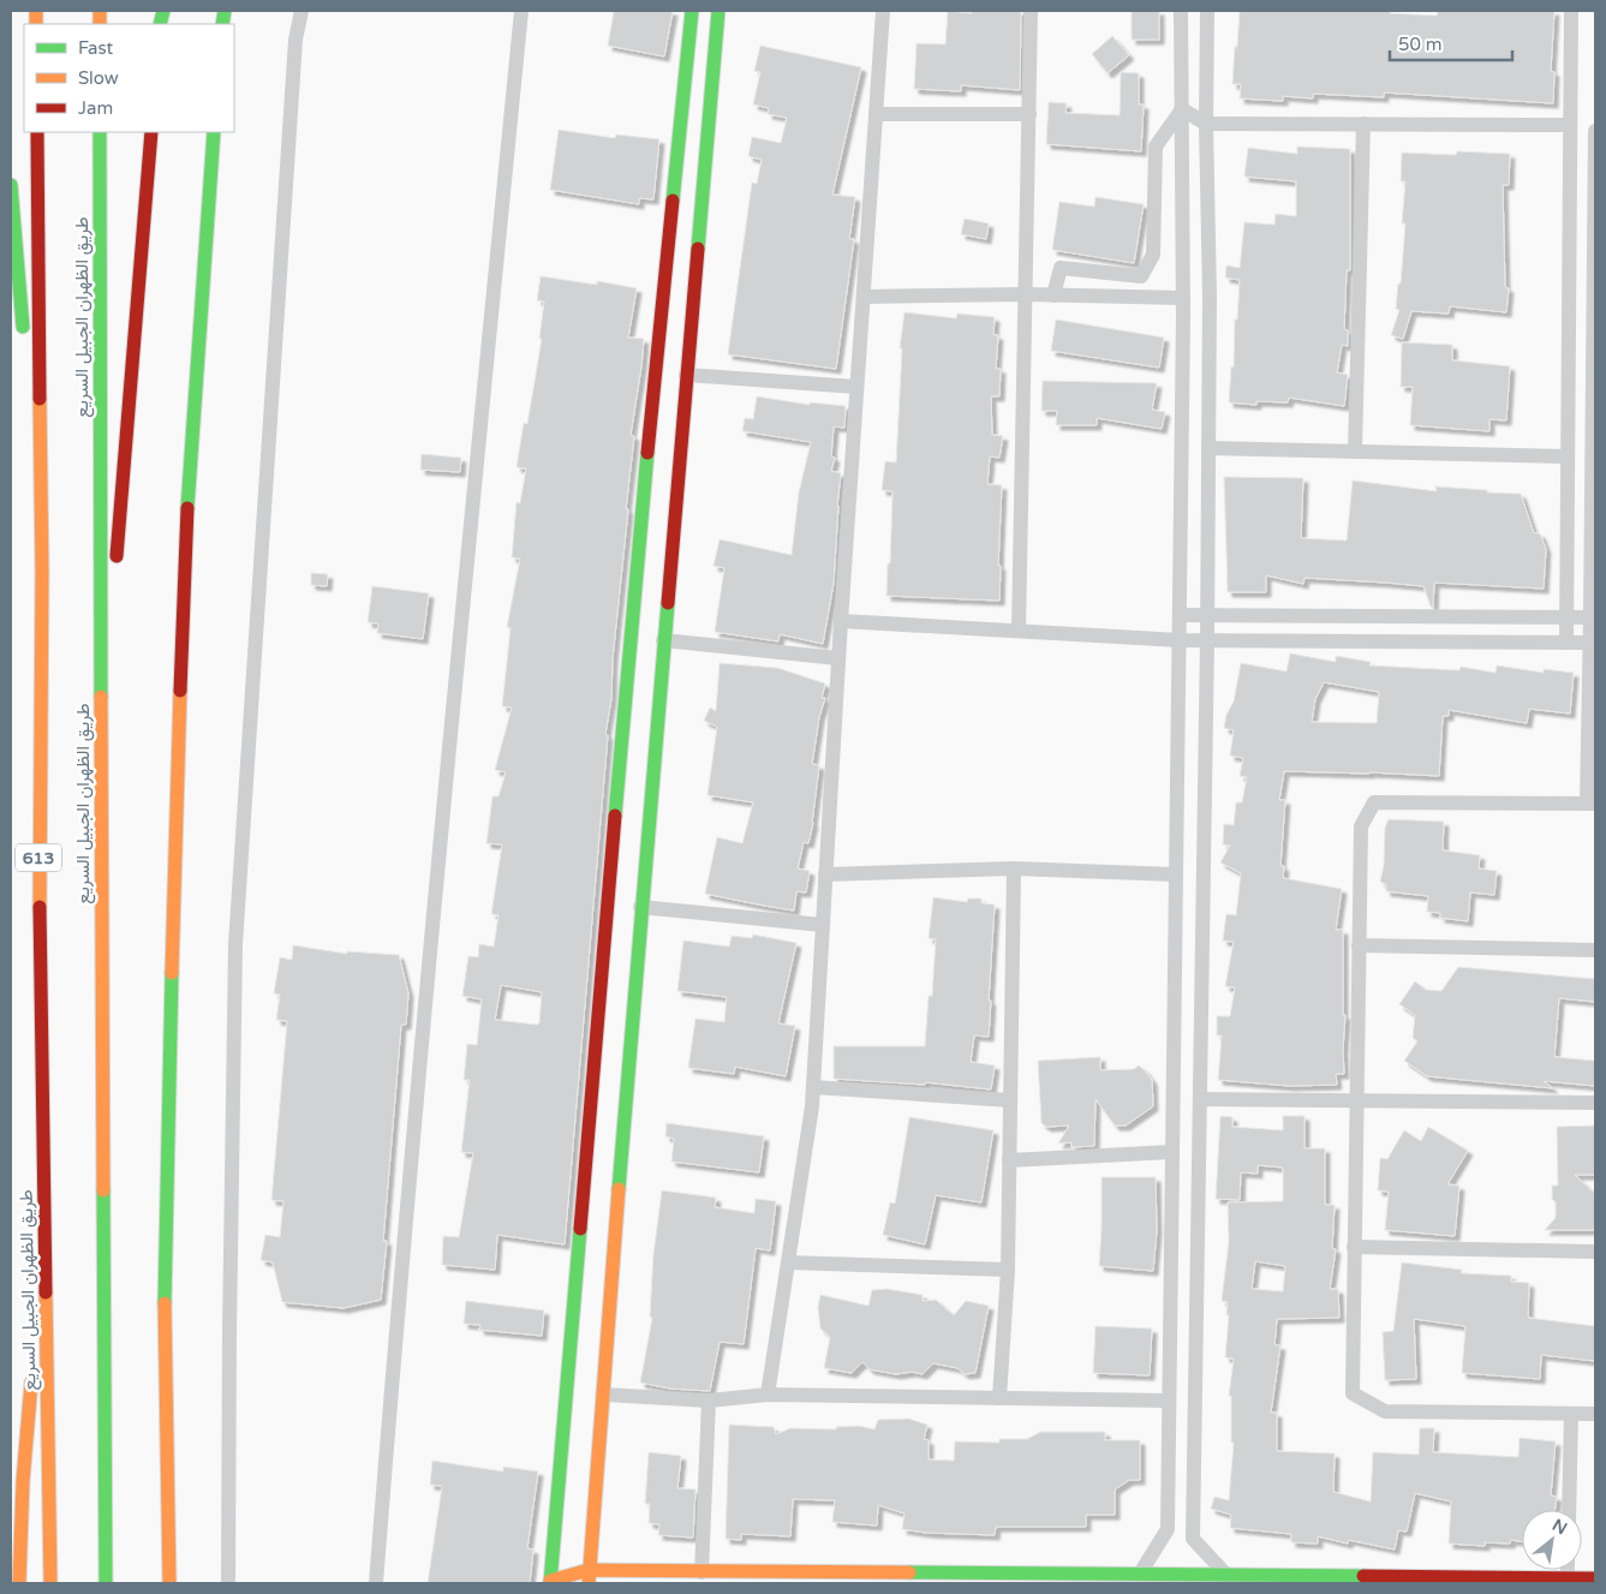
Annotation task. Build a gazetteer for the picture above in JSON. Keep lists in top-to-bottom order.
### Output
{
  "streets": {
    "main road": ["طريق الظهران الجبيل السريع", "613"]
  },
  "legend": ["Fast", "Slow", "Jam"],
  "scale_bar": "50 m",
  "north": "top right"
}
